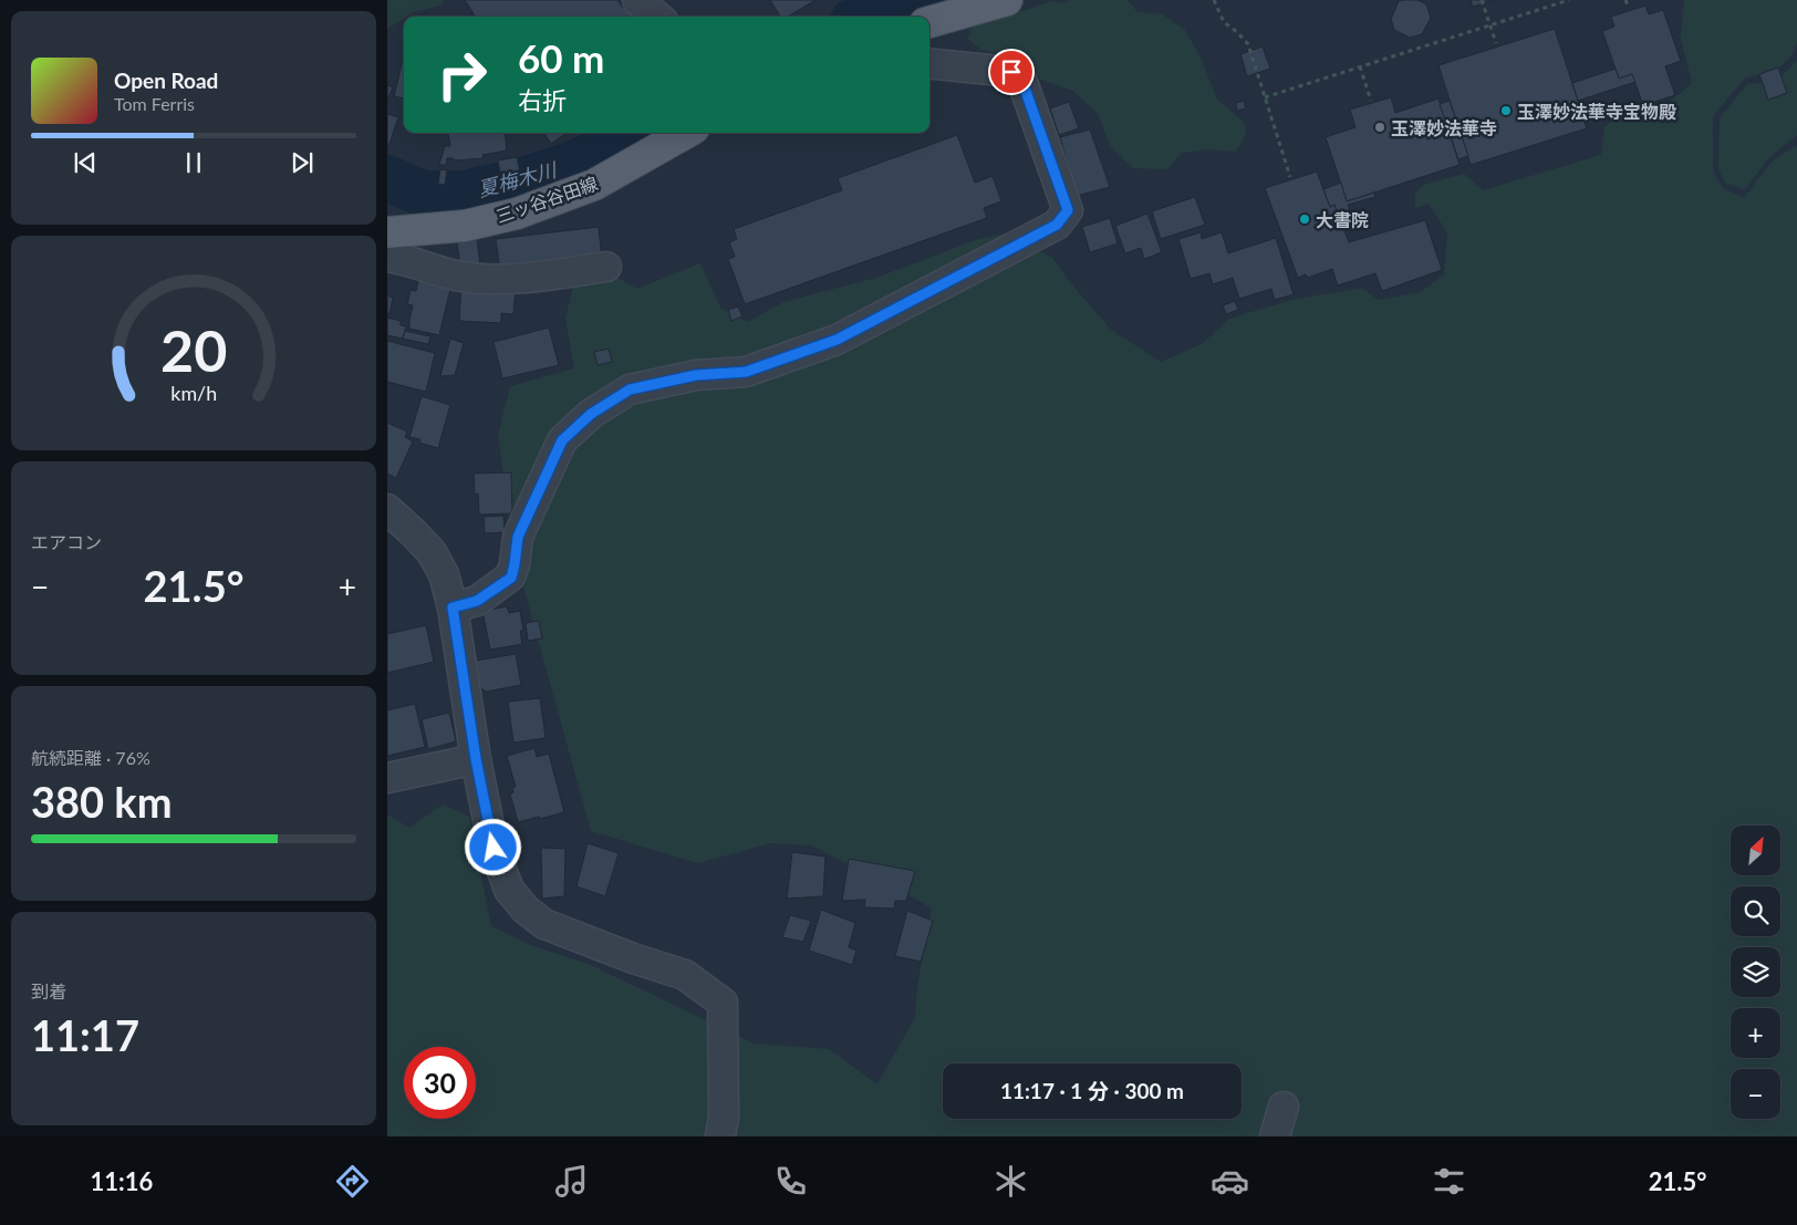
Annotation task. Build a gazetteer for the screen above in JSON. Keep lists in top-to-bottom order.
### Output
{
  "streets": {
    "main road": ["三ッ谷谷田線"]
  },
  "water": ["夏梅木川"],
  "places": ["玉澤妙法華寺宝物殿", "玉澤妙法華寺", "大書院"],
  "north": "top right",
  "page": {
    "turn": ["60 m", "右折"],
    "song": ["Open Road", "Tom Ferris"],
    "tile": [
      "エアコン",
      ["航続距離 · 76%", "380 km"],
      ["到着", "11:17"]
    ],
    "heat": ["−", "21.5°", "+"],
    "map_buttons": ["+", "−"],
    "limit": "30",
    "trip": "11:17 · 1 分 · 300 m",
    "tabs": ["11:16", "21.5°"],
    "gauge": ["20", "km/h"]
  }
}
